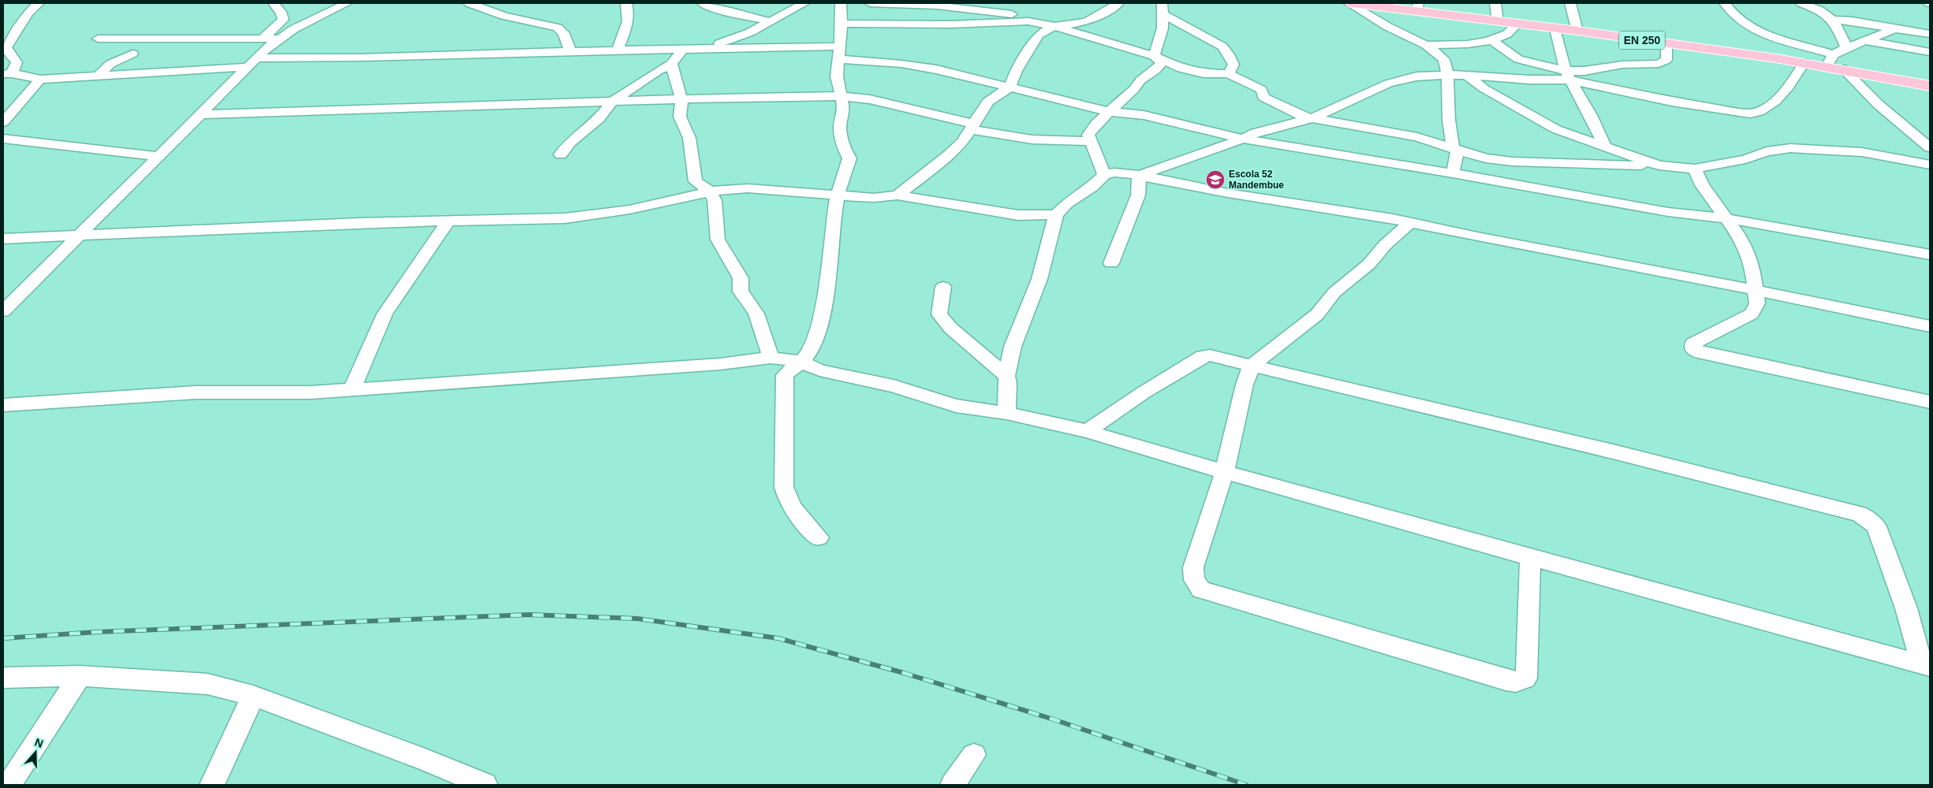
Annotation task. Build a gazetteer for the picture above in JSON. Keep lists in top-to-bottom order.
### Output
{
  "streets": {
    "main road": ["EN 250"]
  },
  "places": {
    "school or university": ["Escola 52 Mandembue"]
  },
  "north": "top"
}
